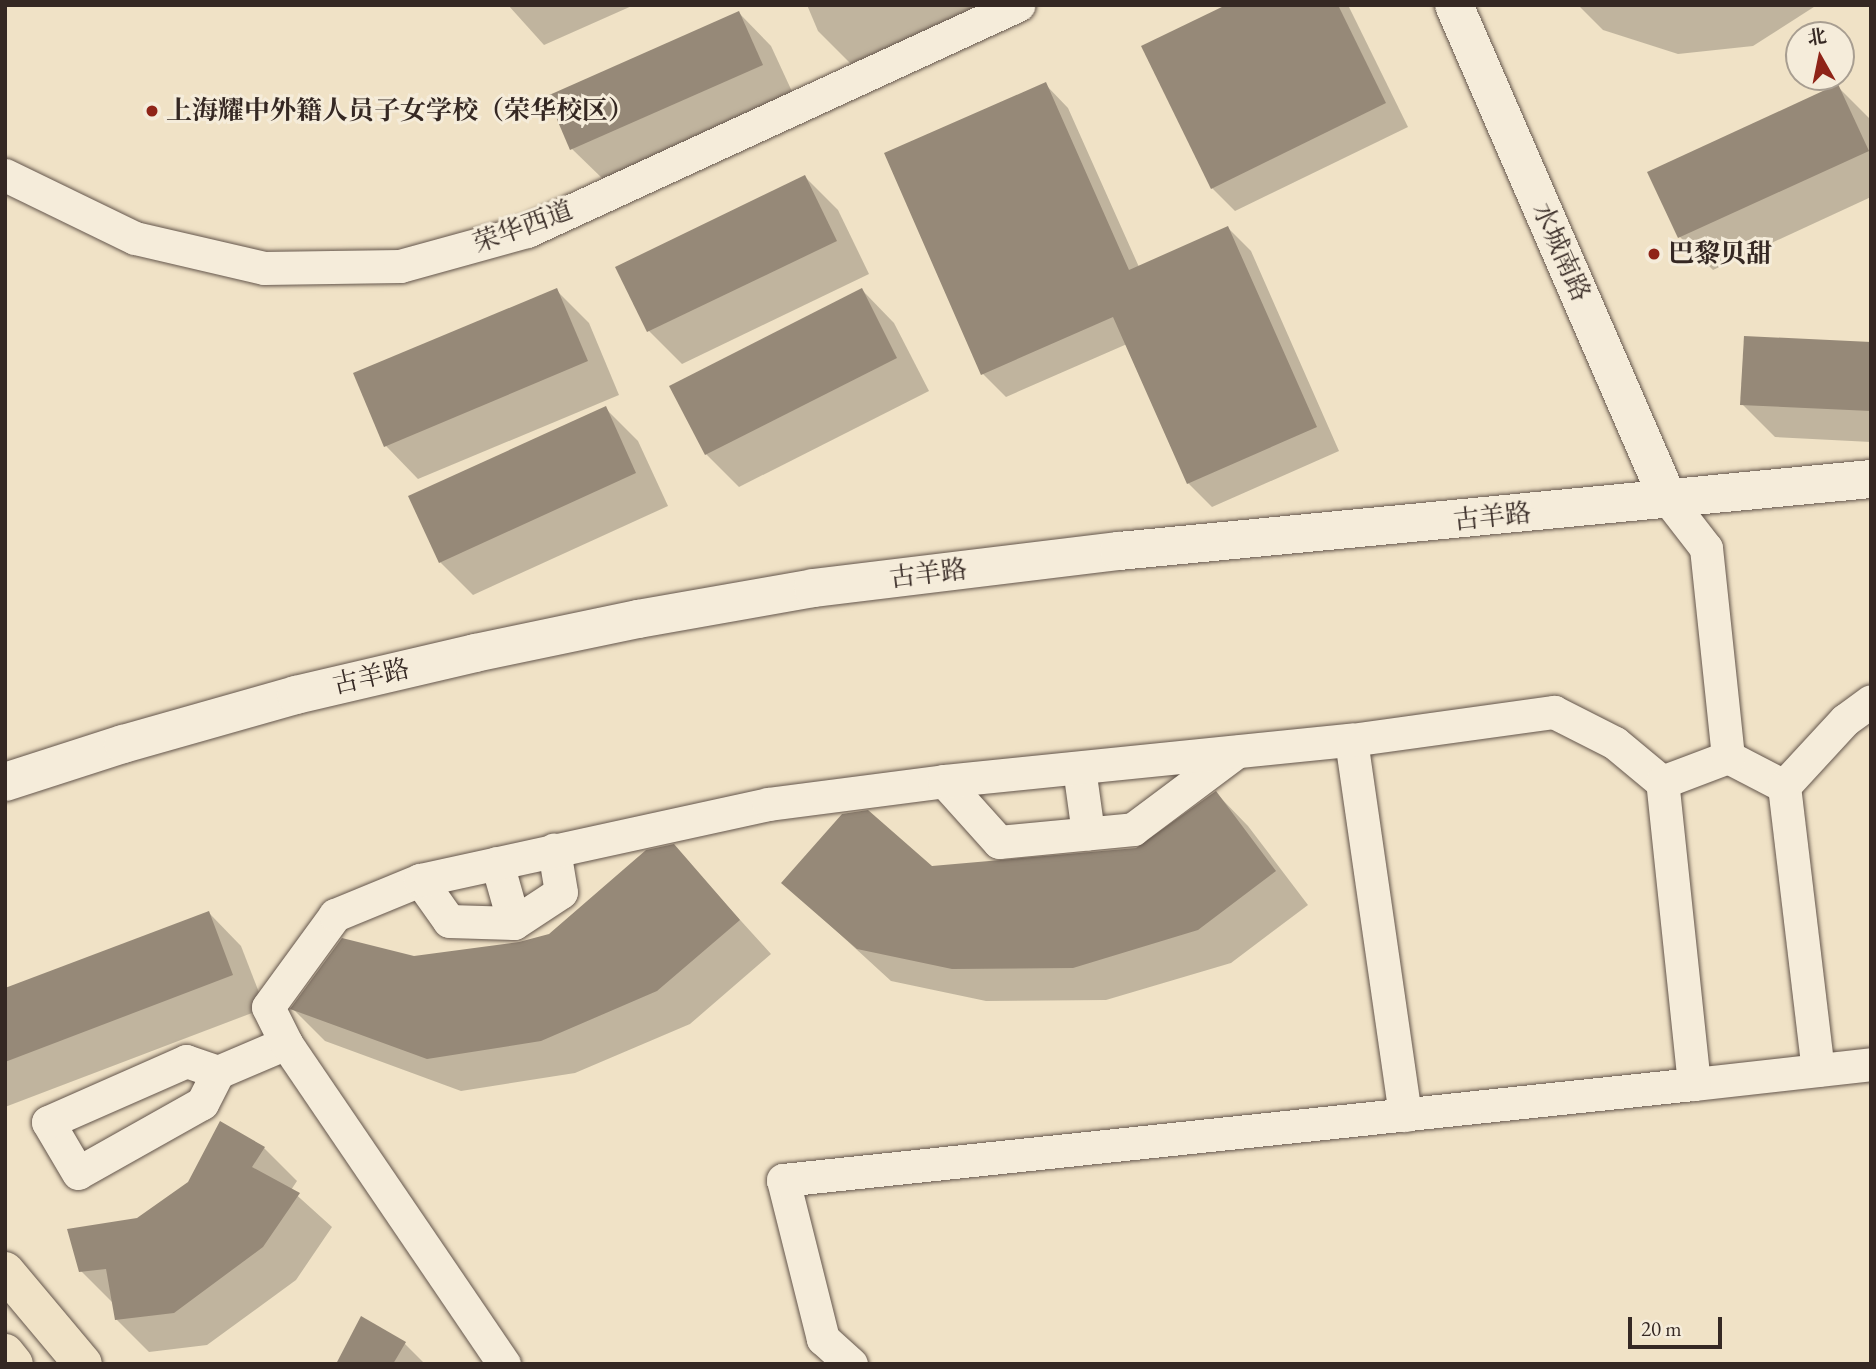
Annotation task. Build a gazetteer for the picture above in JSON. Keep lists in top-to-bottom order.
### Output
{
  "streets": {
    "street": ["荣华西道", "水城南路", "古羊路"]
  },
  "crossings": [
    ["水城南路", "古羊路"]
  ],
  "places": ["上海耀中外籍人员子女学校（荣华校区）", "巴黎贝甜"],
  "scale_bar": "20 m",
  "north": "top"
}
